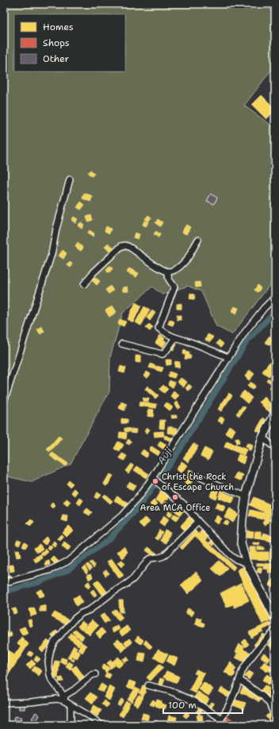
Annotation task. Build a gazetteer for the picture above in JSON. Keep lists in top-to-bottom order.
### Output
{
  "water": ["Auji"],
  "places": ["Christ the Rock of Escape Church", "Area MCA Office"],
  "legend": ["Homes", "Shops", "Other"],
  "scale_bar": "100 m"
}
